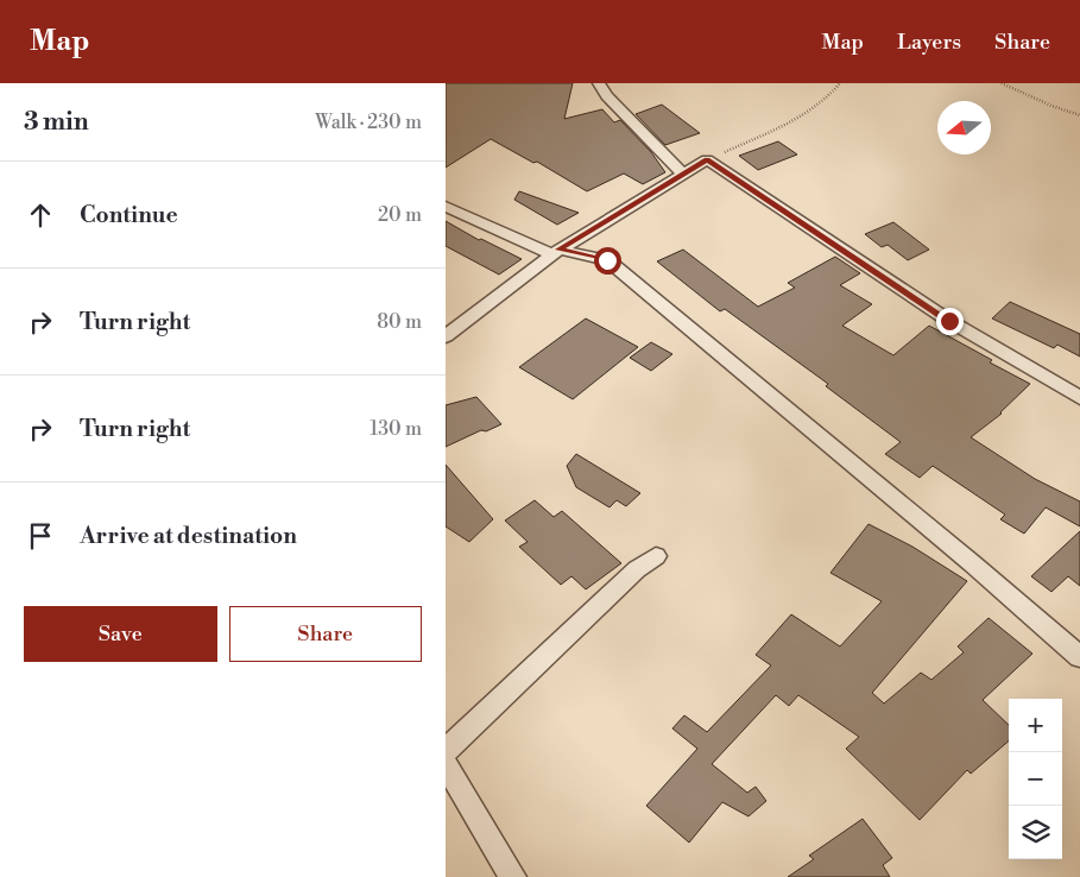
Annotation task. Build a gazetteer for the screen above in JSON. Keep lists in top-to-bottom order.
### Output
{
  "north": "left",
  "page": {
    "header": "Map",
    "nav": ["Map", "Layers", "Share"],
    "heading": ["3 min", "Walk · 230 m"],
    "list": [
      ["Continue", "20 m"],
      ["Turn right", "80 m"],
      ["Turn right", "130 m"],
      "Arrive at destination"
    ],
    "buttons": ["Save", "Share"],
    "map_buttons": ["+", "−"]
  }
}
